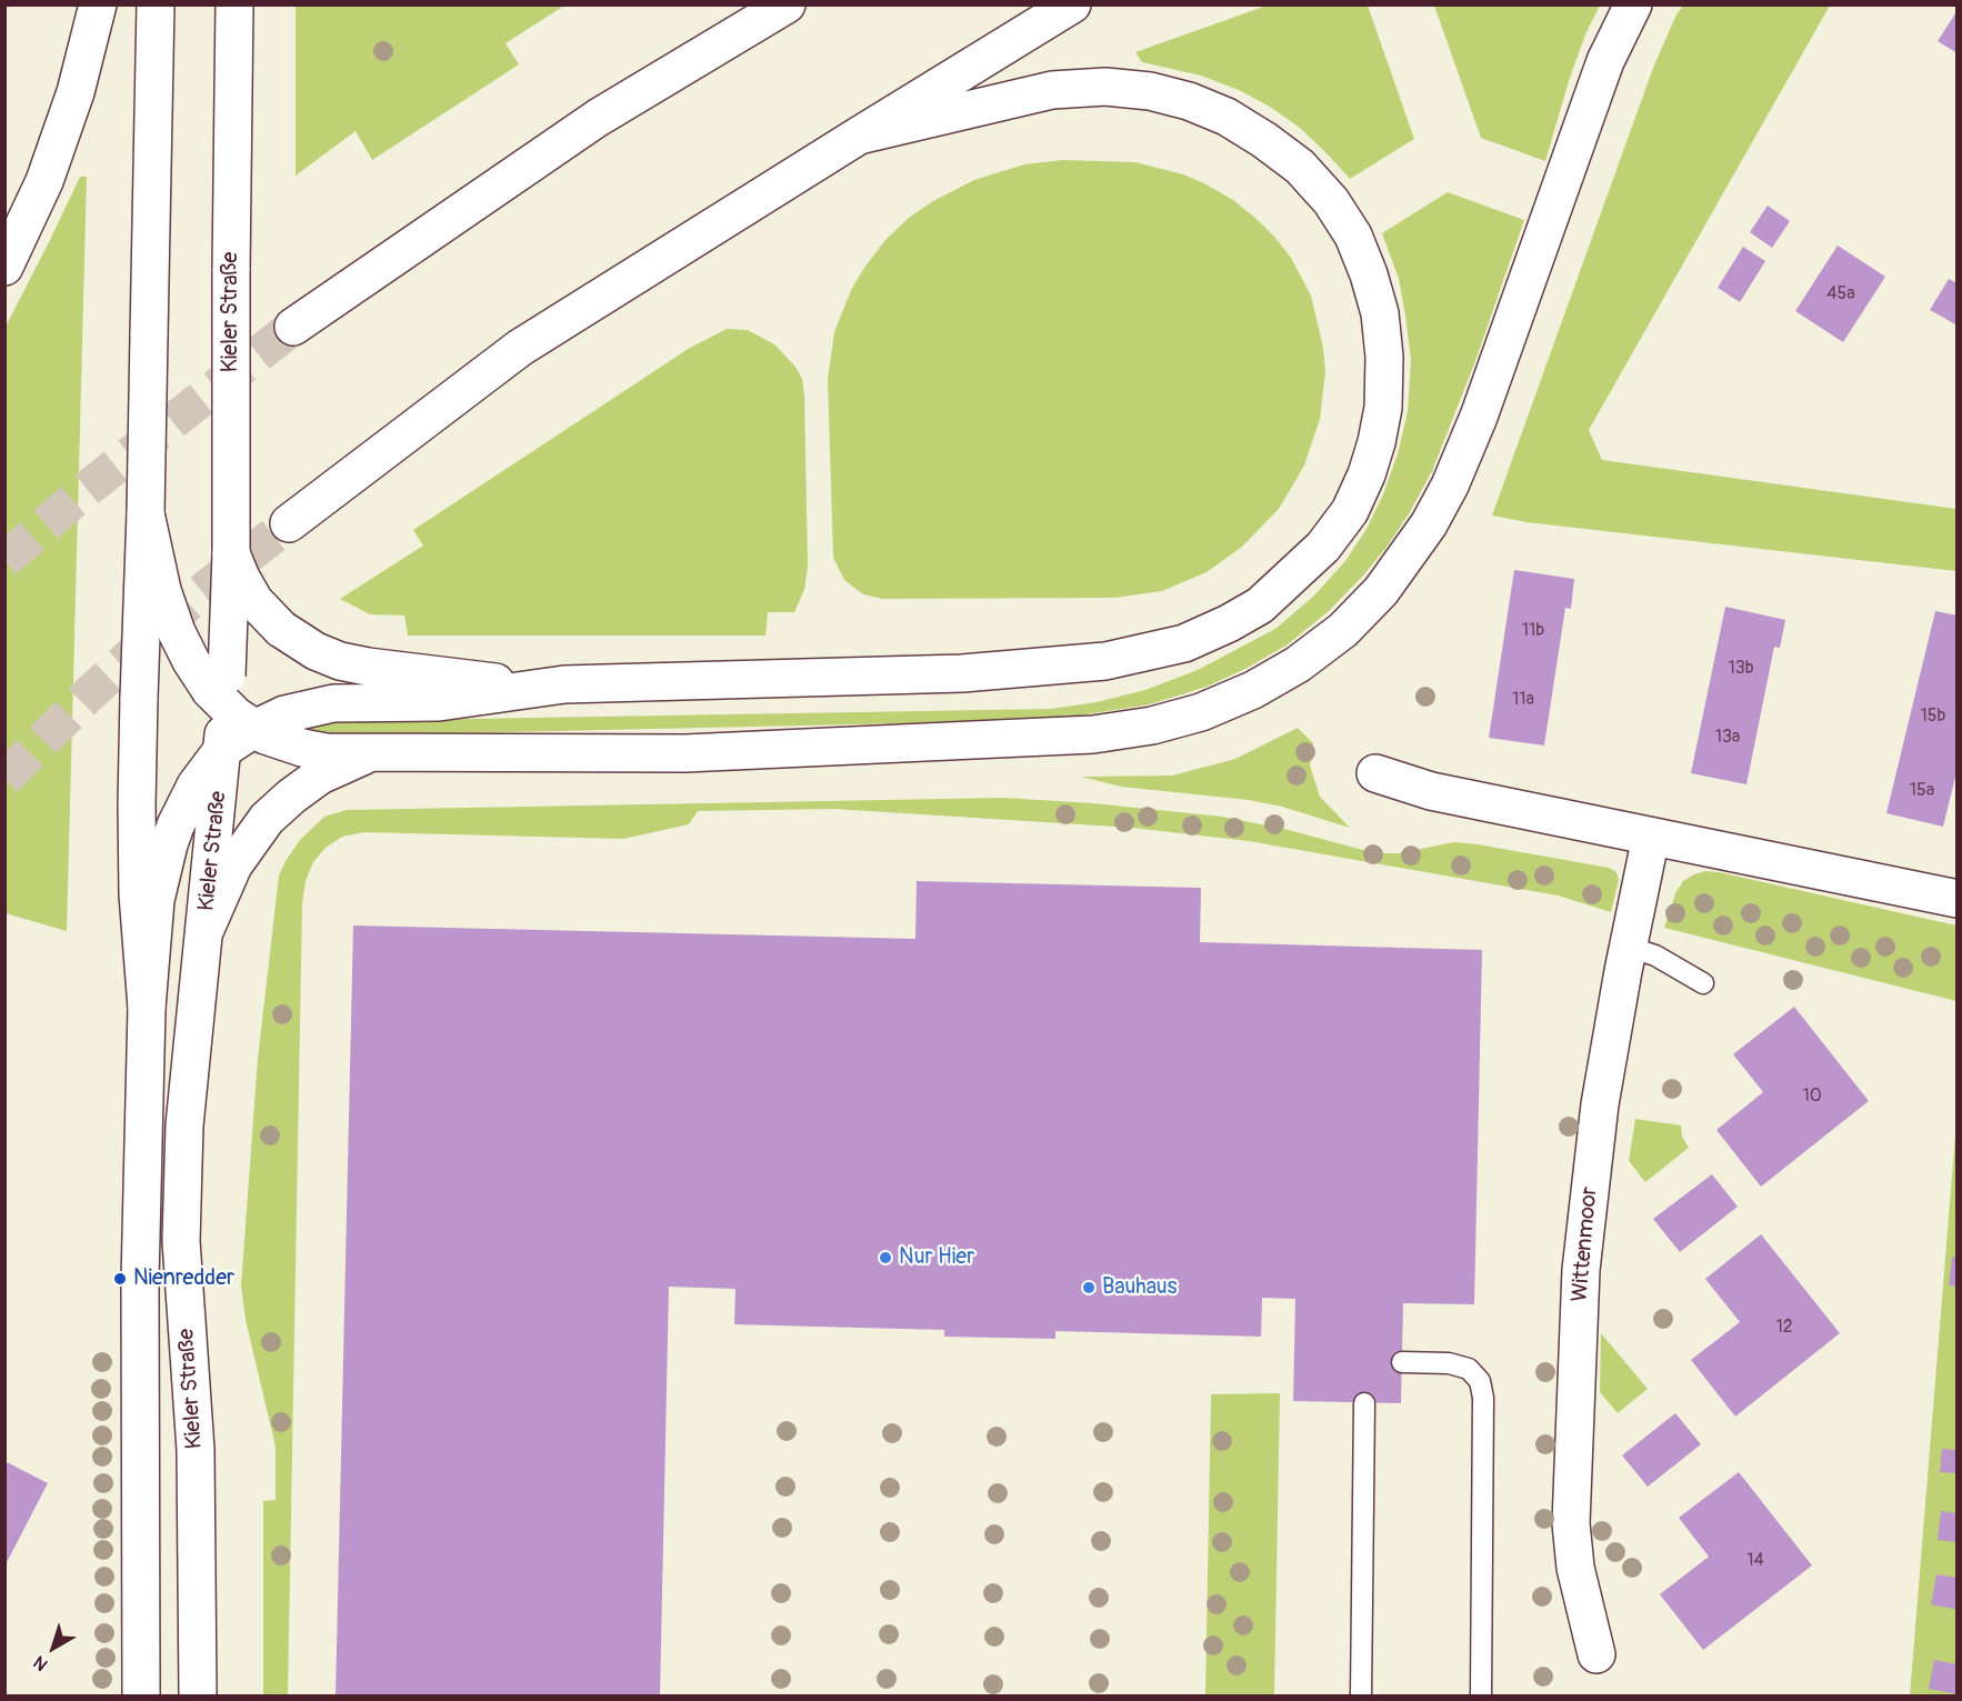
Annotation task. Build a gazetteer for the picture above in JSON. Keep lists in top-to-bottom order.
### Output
{
  "streets": {
    "main road": ["Kieler Straße", "Wittenmoor"]
  },
  "places": ["Nur Hier", "Nienredder", "Bauhaus"],
  "house_numbers": [
    "45a",
    "11b",
    "13b",
    "11a",
    "15b",
    "13a",
    "15a",
    "10",
    "12",
    "14"
  ],
  "north": "bottom left"
}
